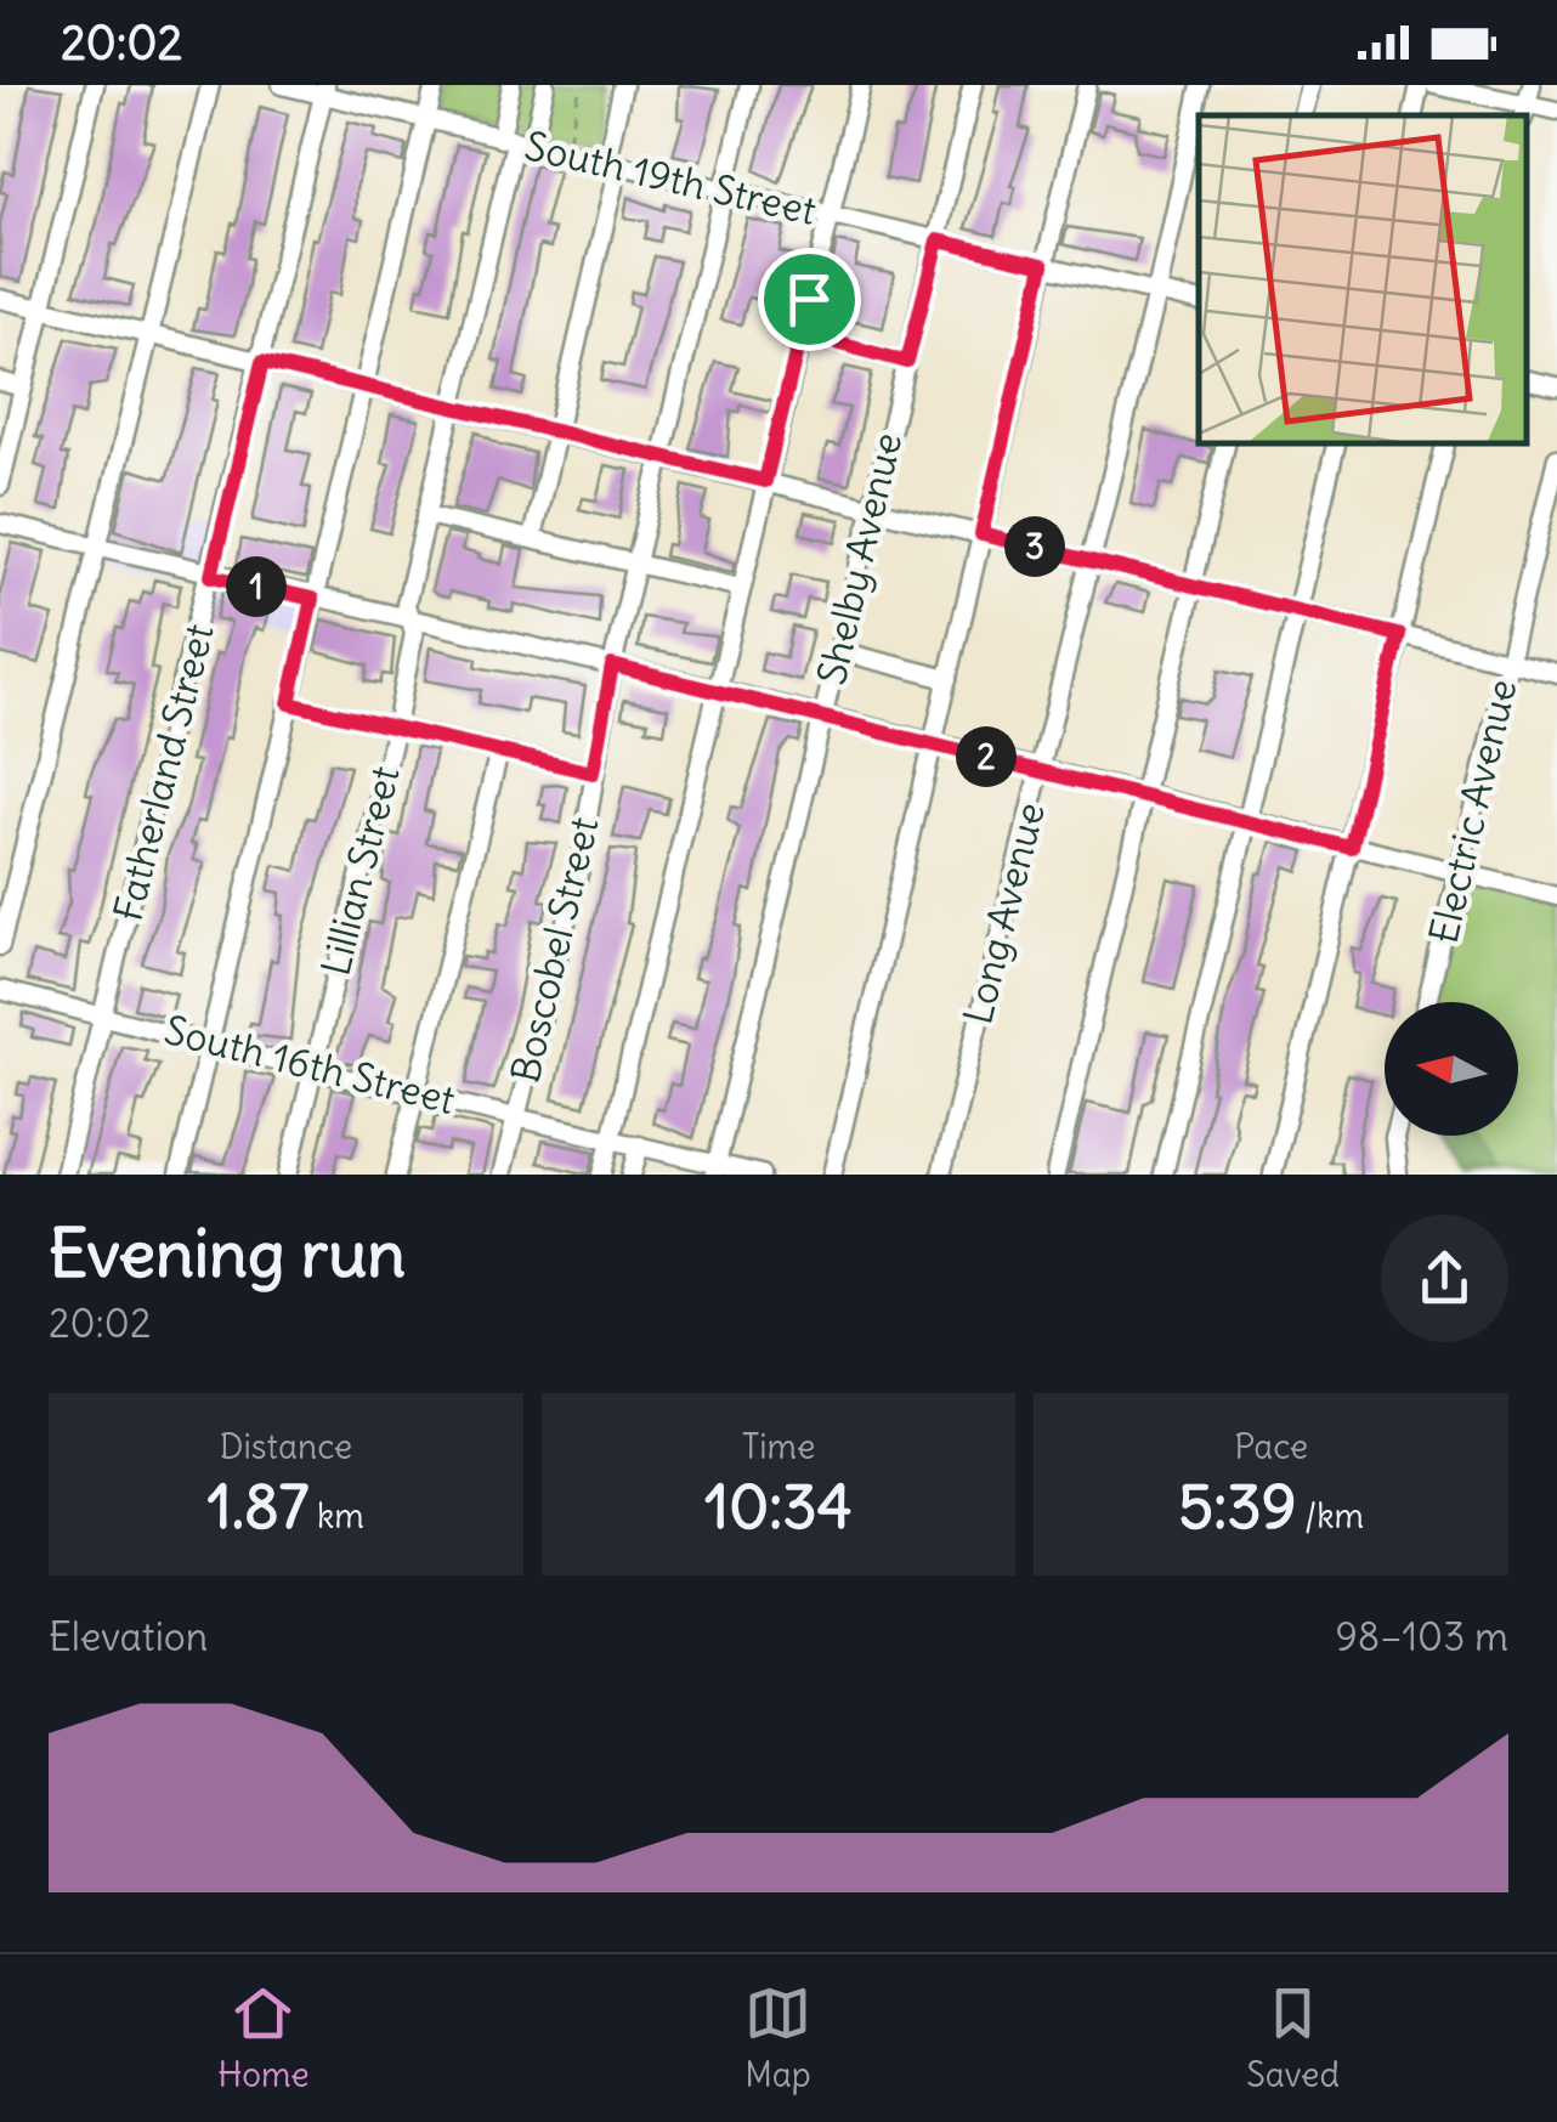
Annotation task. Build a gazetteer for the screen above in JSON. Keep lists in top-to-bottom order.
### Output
{
  "streets": {
    "street": [
      "South 19th Street",
      "Shelby Avenue",
      "Fatherland Street",
      "Electric Avenue",
      "Lillian Street",
      "Long Avenue",
      "Boscobel Street",
      "South 16th Street"
    ]
  },
  "crossings": [
    ["South 19th Street", "Shelby Avenue"],
    ["South 19th Street", "Fatherland Street"],
    ["South 19th Street", "Lillian Street"],
    ["South 19th Street", "Long Avenue"],
    ["South 19th Street", "Boscobel Street"],
    ["Shelby Avenue", "South 16th Street"],
    ["Fatherland Street", "South 16th Street"],
    ["Lillian Street", "South 16th Street"],
    ["Boscobel Street", "South 16th Street"]
  ],
  "north": "left",
  "page": {
    "status": "20:02",
    "pins": ["3", "1", "2"],
    "heading": ["Evening run", "20:02"],
    "stats": [
      ["Distance", "1.87 km"],
      ["Time", "10:34"],
      ["Pace", "5:39 /km"]
    ],
    "chart": ["Elevation", "98–103 m"],
    "tabs": ["Home", "Map", "Saved"]
  }
}
